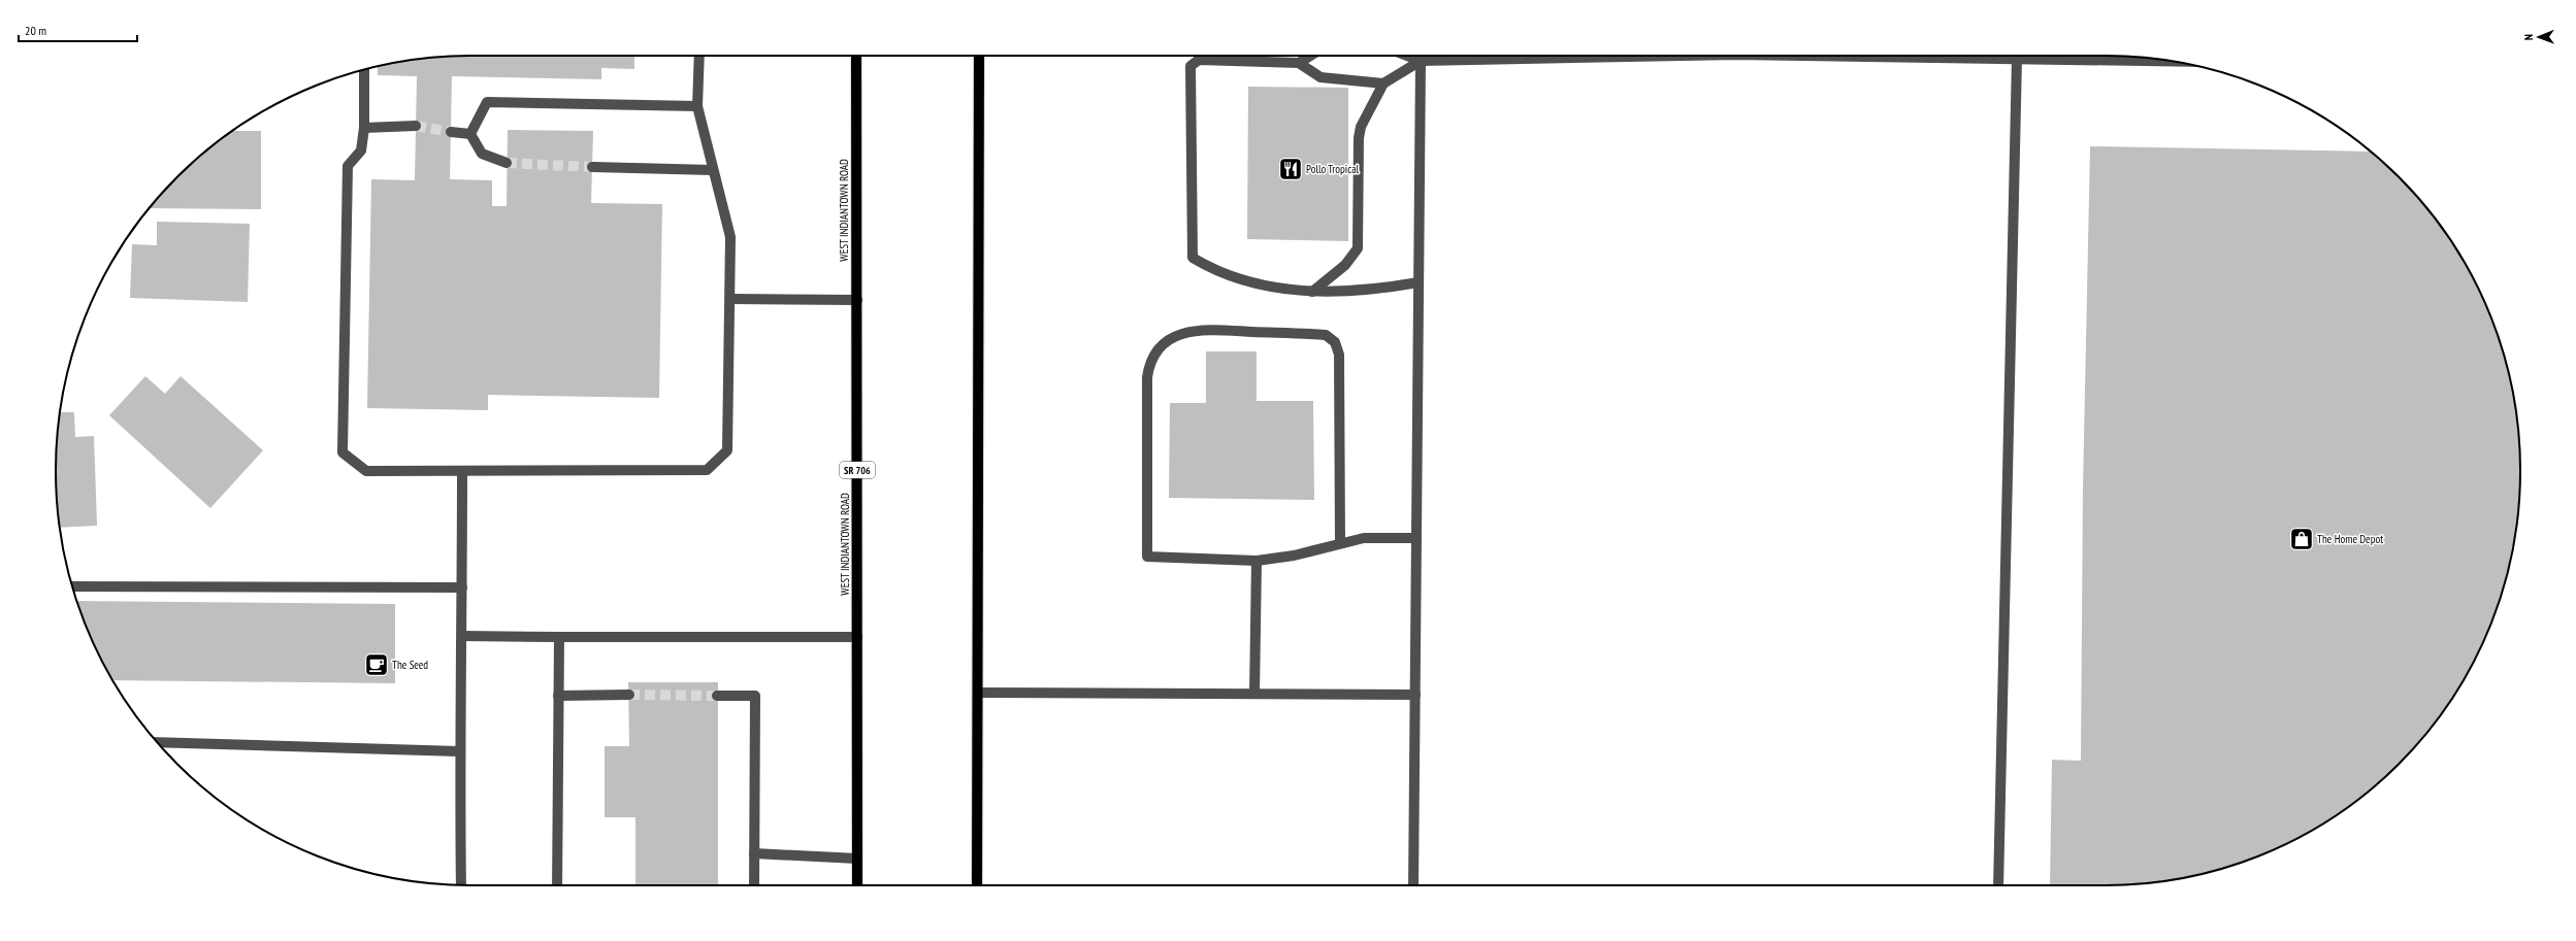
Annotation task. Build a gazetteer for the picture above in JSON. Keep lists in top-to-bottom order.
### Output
{
  "streets": {
    "main road": ["WEST INDIANTOWN ROAD", "SR 706"]
  },
  "places": {
    "restaurant": ["Pollo Tropical"],
    "shop": ["The Home Depot"],
    "cafe": ["The Seed"]
  },
  "scale_bar": "20 m",
  "north": "left"
}
